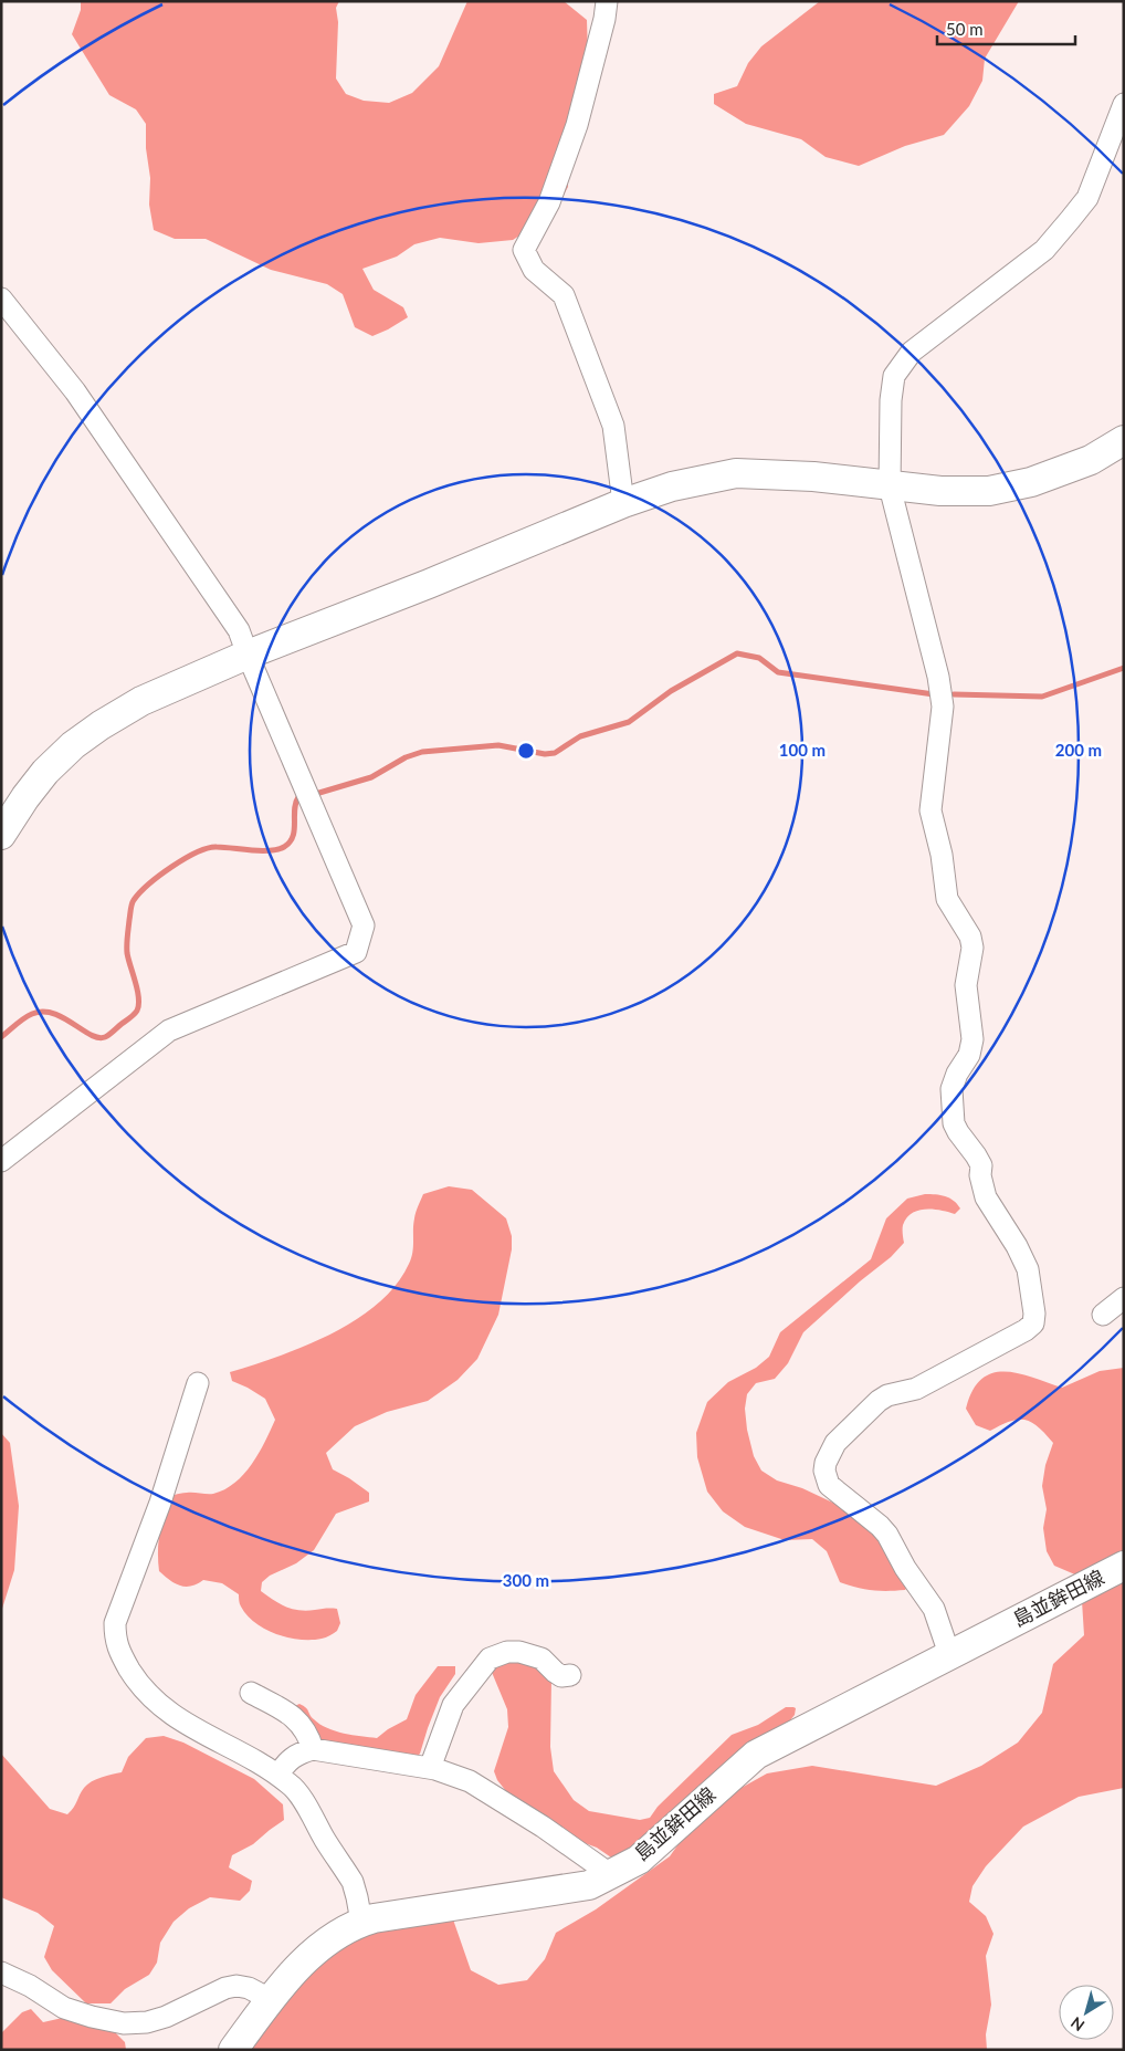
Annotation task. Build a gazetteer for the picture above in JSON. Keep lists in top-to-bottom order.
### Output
{
  "streets": {
    "street": ["島並鉾田線"]
  },
  "scale_bar": "50 m",
  "north": "bottom left",
  "rings": ["100 m", "200 m", "300 m"]
}
